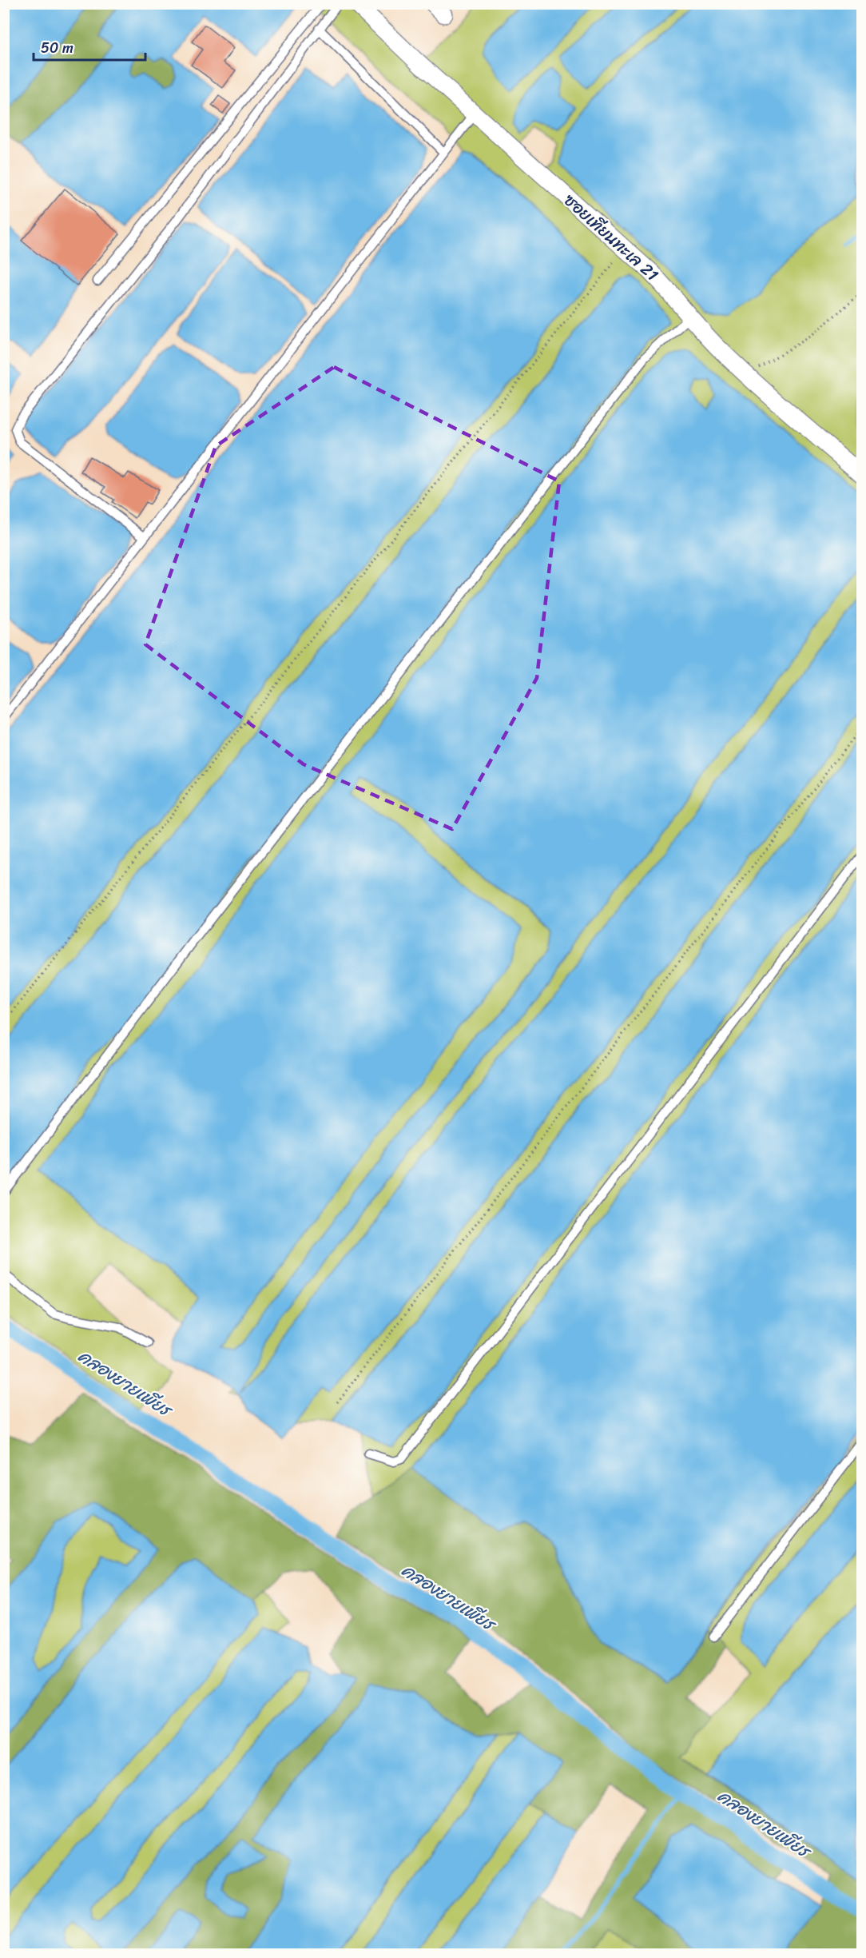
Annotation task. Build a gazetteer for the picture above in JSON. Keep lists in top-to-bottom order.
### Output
{
  "streets": {
    "street": ["ซอยเทียนทะเล 21"]
  },
  "water": ["คลองยายเพียร"],
  "scale_bar": "50 m"
}
